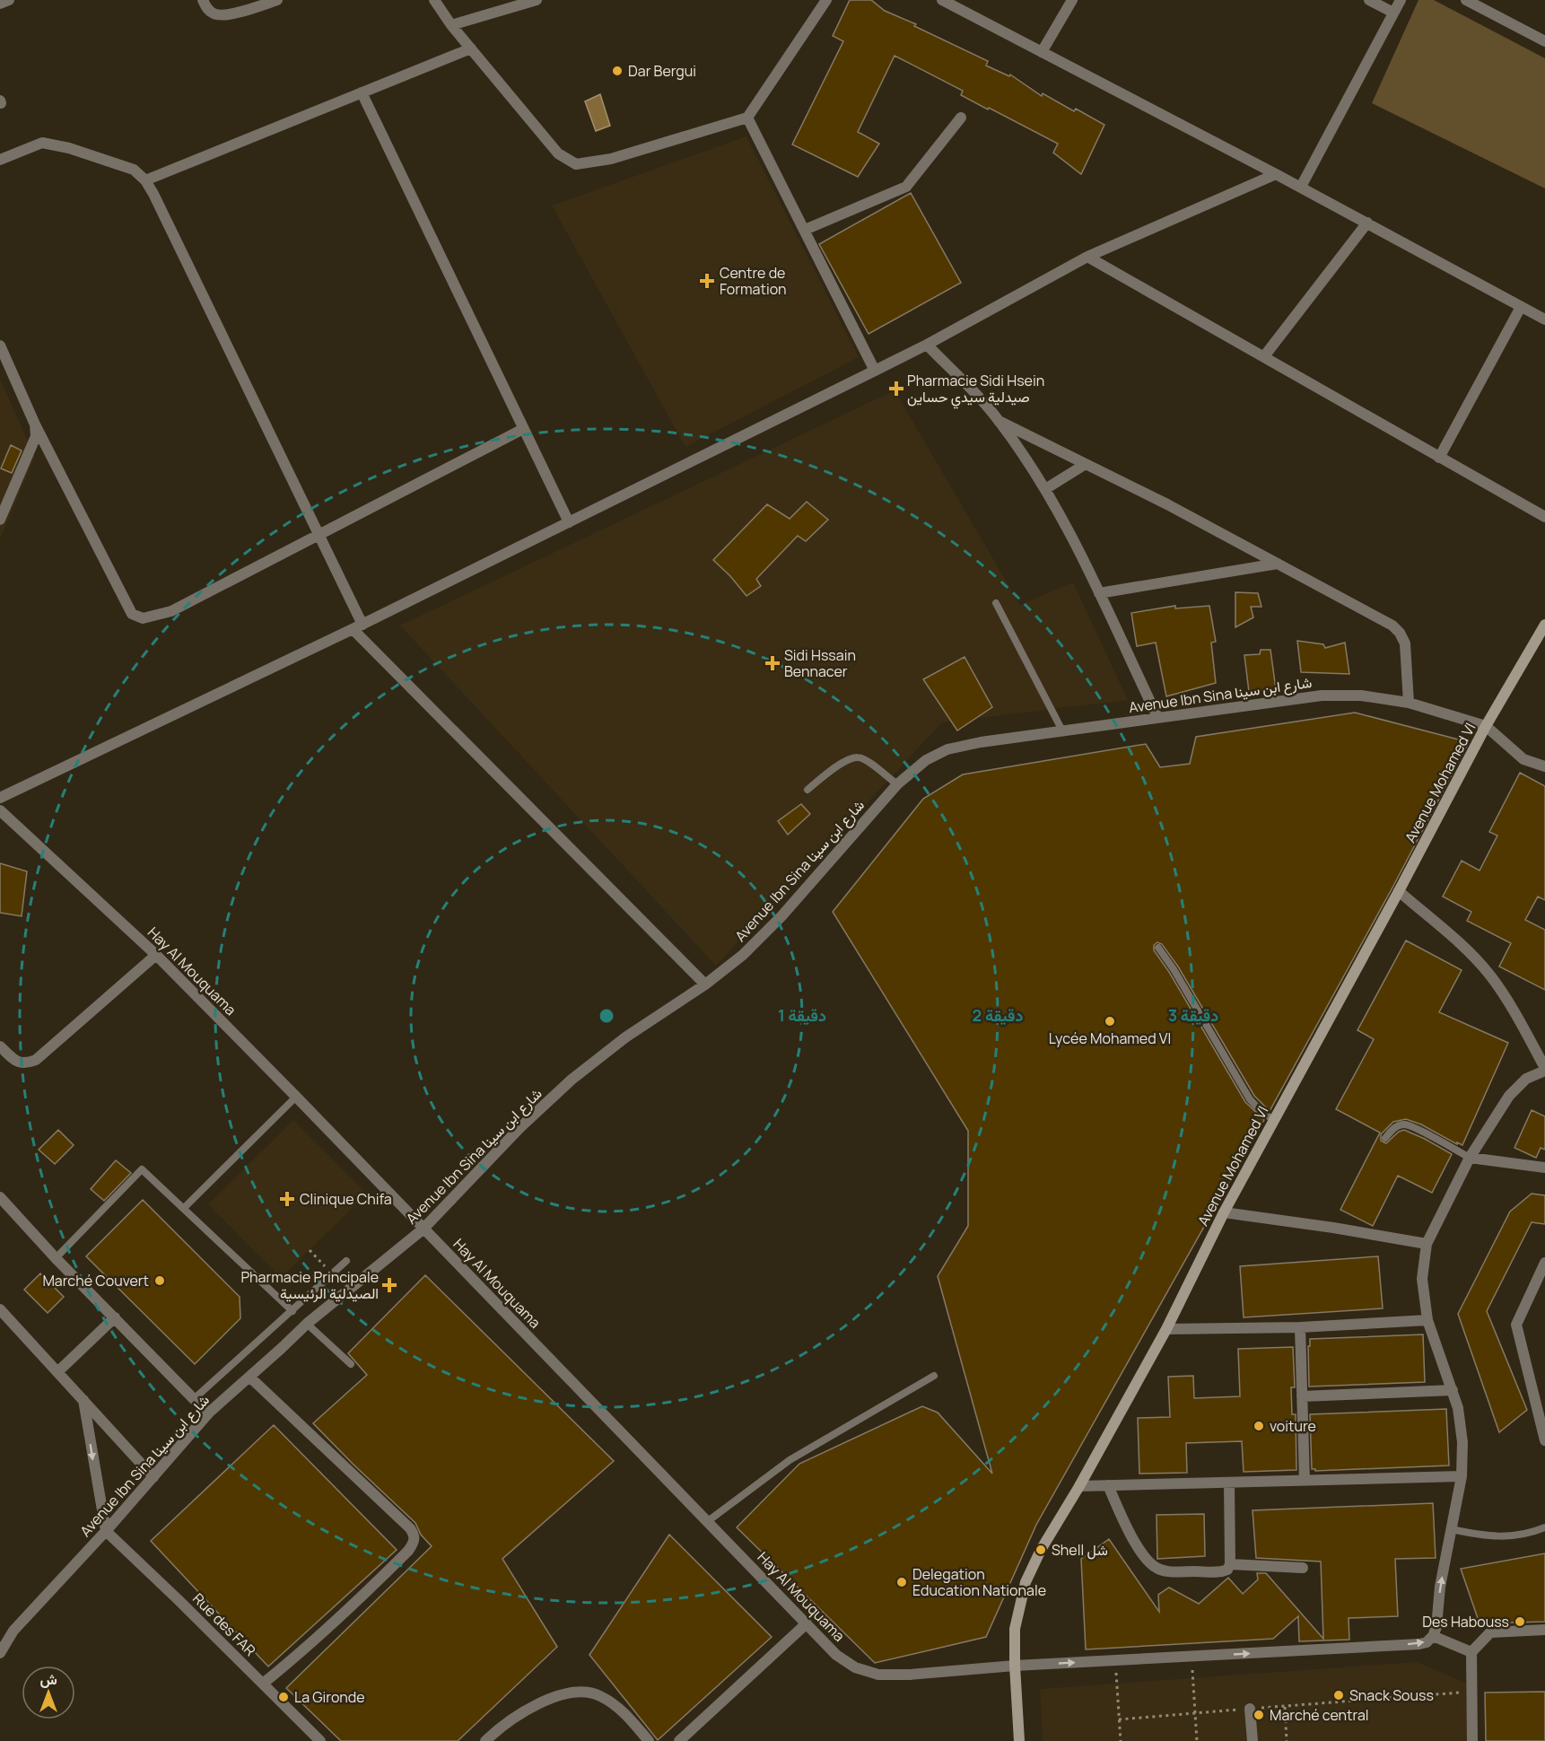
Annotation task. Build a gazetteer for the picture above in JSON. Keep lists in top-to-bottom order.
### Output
{
  "streets": {
    "main road": ["Avenue Mohamed VI"],
    "street": ["Avenue Ibn Sina شارع ابن سينا", "Hay Al Mouquama", "Rue des FAR"]
  },
  "crossings": [
    ["Avenue Ibn Sina شارع ابن سينا", "Avenue Mohamed VI"],
    ["Avenue Ibn Sina شارع ابن سينا", "Hay Al Mouquama"],
    ["Avenue Ibn Sina شارع ابن سينا", "Rue des FAR"],
    ["Avenue Mohamed VI", "Hay Al Mouquama"]
  ],
  "places": {
    "other": [
      "Dar Bergui",
      "Lycée Mohamed VI",
      "Marché Couvert",
      "voiture",
      "Shell شل",
      "Delegation Education Nationale",
      "Des Habouss",
      "Snack Souss",
      "La Gironde",
      "Marché central"
    ],
    "health": [
      "Centre de Formation",
      "Pharmacie Sidi Hsein صيدلية سيدي حساين",
      "Sidi Hssain Bennacer",
      "Clinique Chifa",
      "Pharmacie Principale الصيدلية الرئيسية"
    ]
  },
  "north": "top",
  "rings": ["1 دقيقة", "2 دقيقة", "3 دقيقة"]
}
